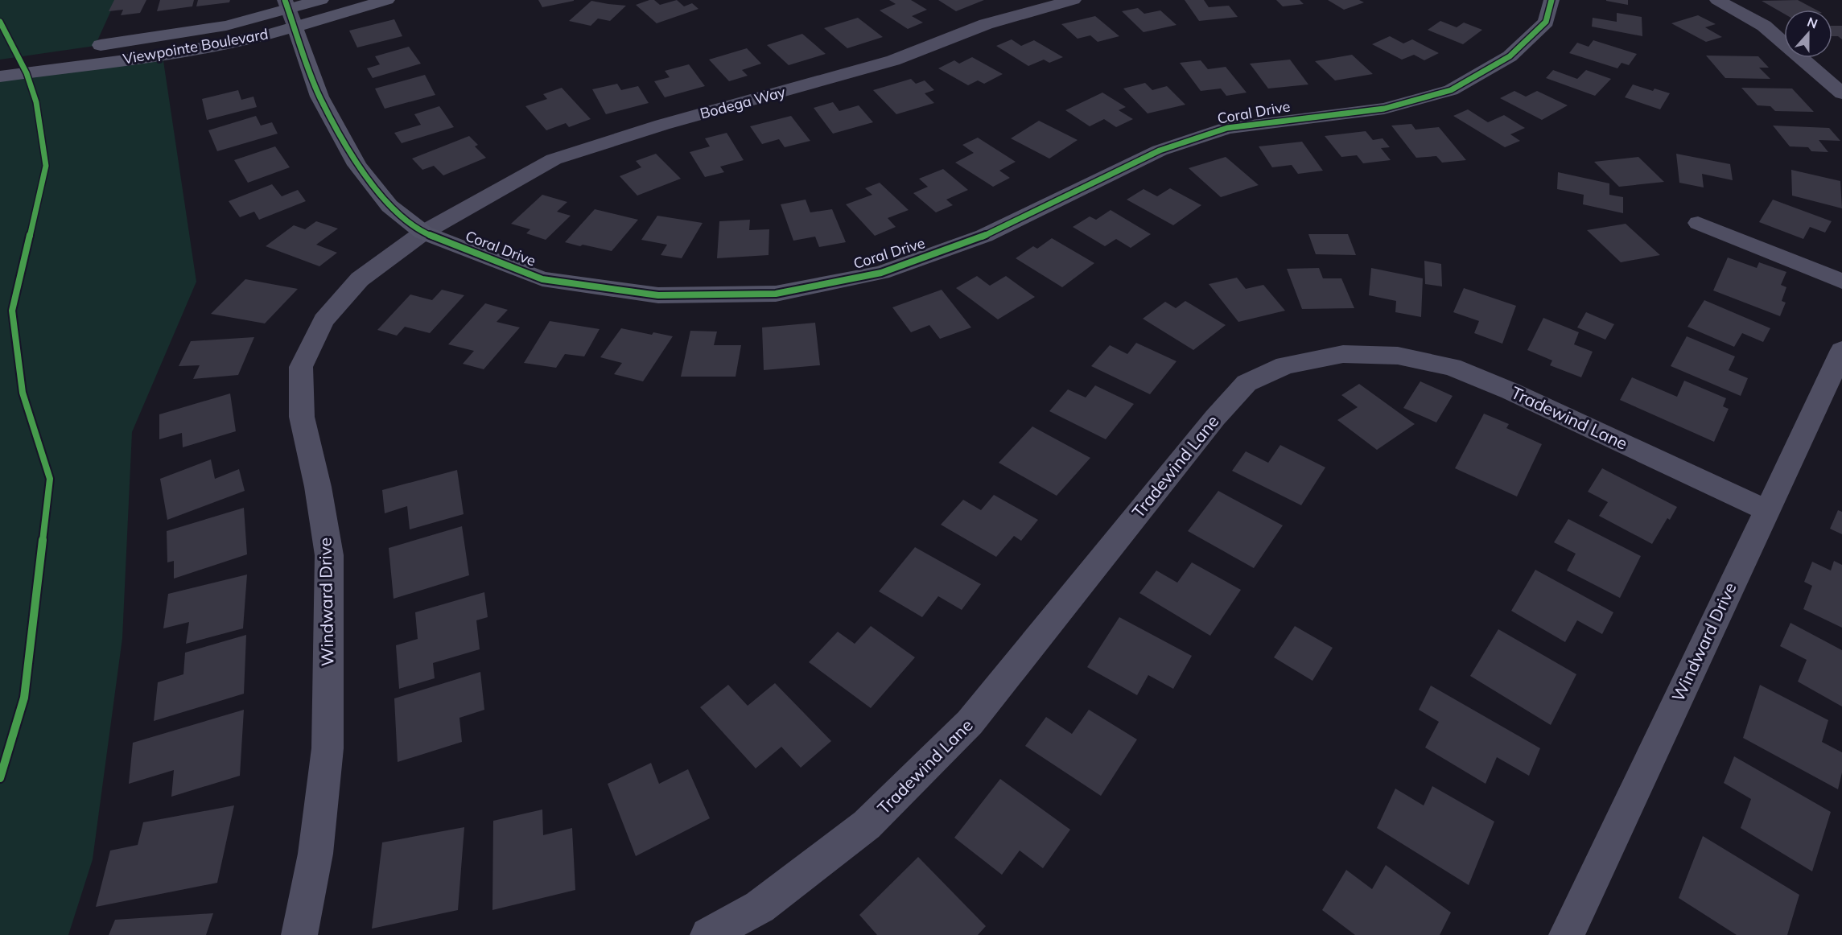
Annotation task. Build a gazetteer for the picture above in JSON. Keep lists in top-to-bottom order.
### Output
{
  "streets": {
    "street": [
      "Viewpointe Boulevard",
      "Bodega Way",
      "Coral Drive",
      "Tradewind Lane",
      "Windward Drive"
    ]
  },
  "crossings": [
    ["Viewpointe Boulevard", "Coral Drive"],
    ["Bodega Way", "Coral Drive"],
    ["Bodega Way", "Windward Drive"],
    ["Coral Drive", "Windward Drive"],
    ["Tradewind Lane", "Windward Drive"]
  ],
  "north": "top"
}
